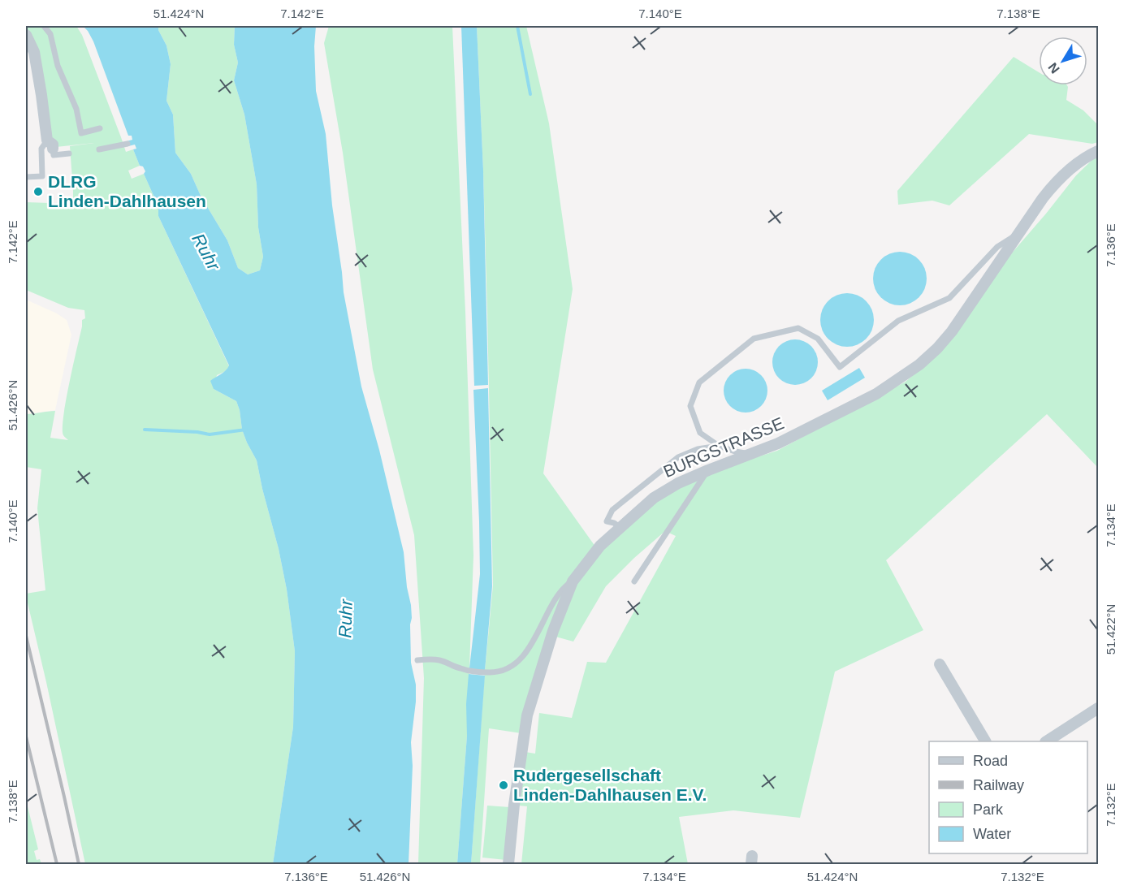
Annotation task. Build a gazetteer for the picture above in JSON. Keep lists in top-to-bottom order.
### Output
{
  "streets": {
    "street": ["BURGSTRASSE"]
  },
  "water": ["Ruhr"],
  "places": ["DLRG Linden-Dahlhausen", "Rudergesellschaft Linden-Dahlhausen E.V."],
  "legend": [
    "Road",
    "Railway",
    "Park",
    "Water"
  ],
  "north": "bottom left",
  "coordinates": [
    "51.424°N",
    "7.142°E",
    "7.140°E",
    "7.138°E",
    "7.136°E",
    "51.426°N",
    "7.134°E",
    "51.422°N",
    "7.132°E"
  ]
}
